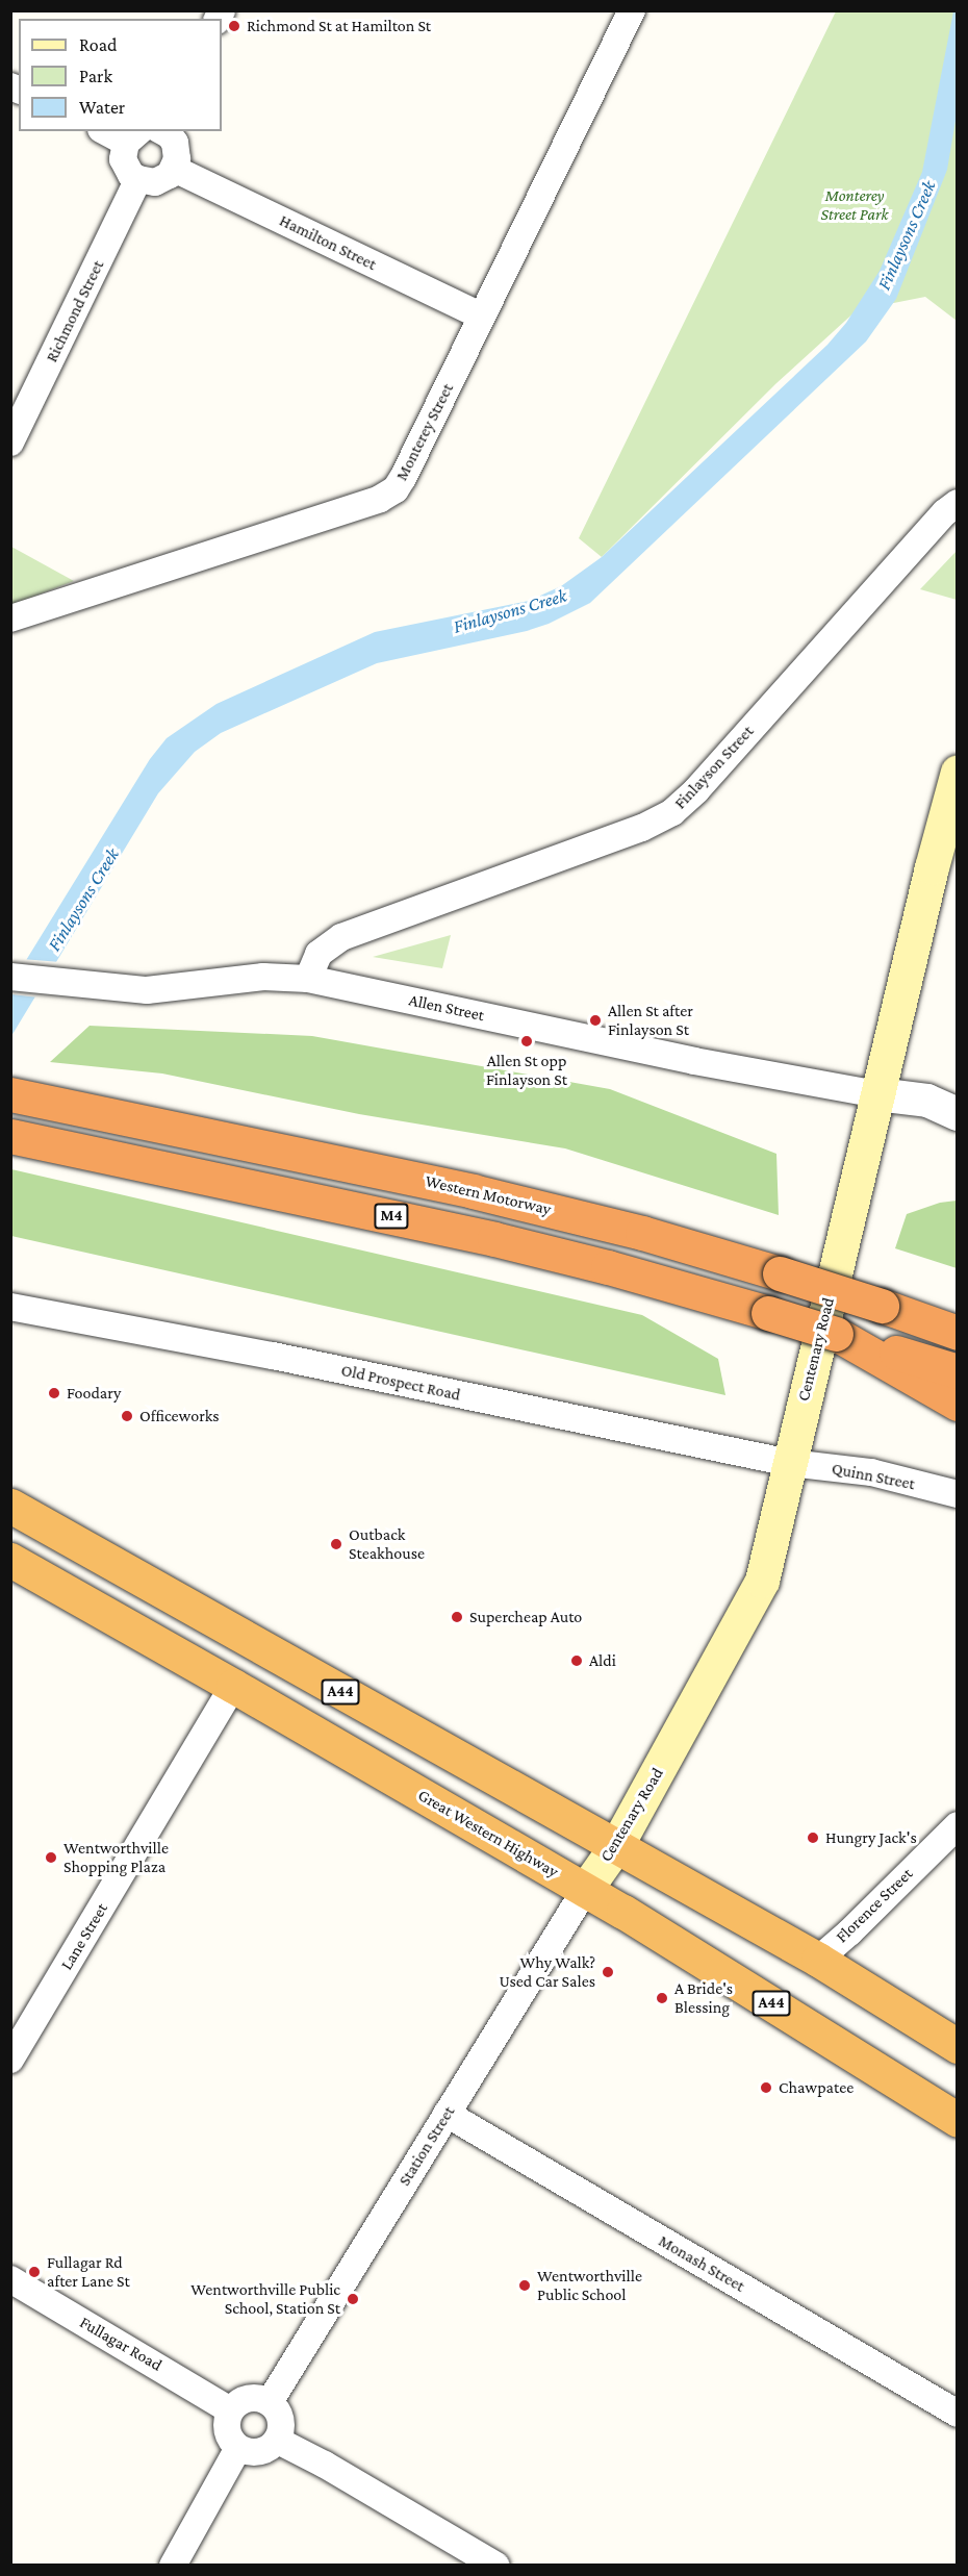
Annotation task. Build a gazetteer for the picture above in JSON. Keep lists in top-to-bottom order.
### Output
{
  "streets": {
    "highway": [
      "Western Motorway",
      "M4",
      "A44",
      "Great Western Highway"
    ],
    "main road": ["Centenary Road"],
    "street": [
      "Hamilton Street",
      "Richmond Street",
      "Monterey Street",
      "Finlayson Street",
      "Allen Street",
      "Old Prospect Road",
      "Quinn Street",
      "Florence Street",
      "Lane Street",
      "Station Street",
      "Monash Street",
      "Fullagar Road"
    ]
  },
  "crossings": [
    ["Hamilton Street", "Richmond Street"],
    ["Hamilton Street", "Monterey Street"],
    ["Finlayson Street", "Allen Street"],
    ["Allen Street", "Centenary Road"],
    ["Centenary Road", "Old Prospect Road"],
    ["Centenary Road", "Quinn Street"],
    ["Centenary Road", "A44"],
    ["Centenary Road", "Great Western Highway"],
    ["Centenary Road", "Station Street"],
    ["Old Prospect Road", "Quinn Street"],
    ["A44", "Florence Street"],
    ["Great Western Highway", "Lane Street"],
    ["Great Western Highway", "Station Street"],
    ["Station Street", "Monash Street"],
    ["Station Street", "Fullagar Road"]
  ],
  "water": ["Finlaysons Creek"],
  "parks": ["Monterey Street Park"],
  "places": [
    "Richmond St at Hamilton St",
    "Allen St after Finlayson St",
    "Allen St opp Finlayson St",
    "Foodary",
    "Officeworks",
    "Outback Steakhouse",
    "Supercheap Auto",
    "Aldi",
    "Hungry Jack's",
    "Wentworthville Shopping Plaza",
    "Why Walk? Used Car Sales",
    "A Bride's Blessing",
    "Chawpatee",
    "Fullagar Rd after Lane St",
    "Wentworthville Public School",
    "Wentworthville Public School, Station St"
  ],
  "legend": ["Road", "Park", "Water"]
}
